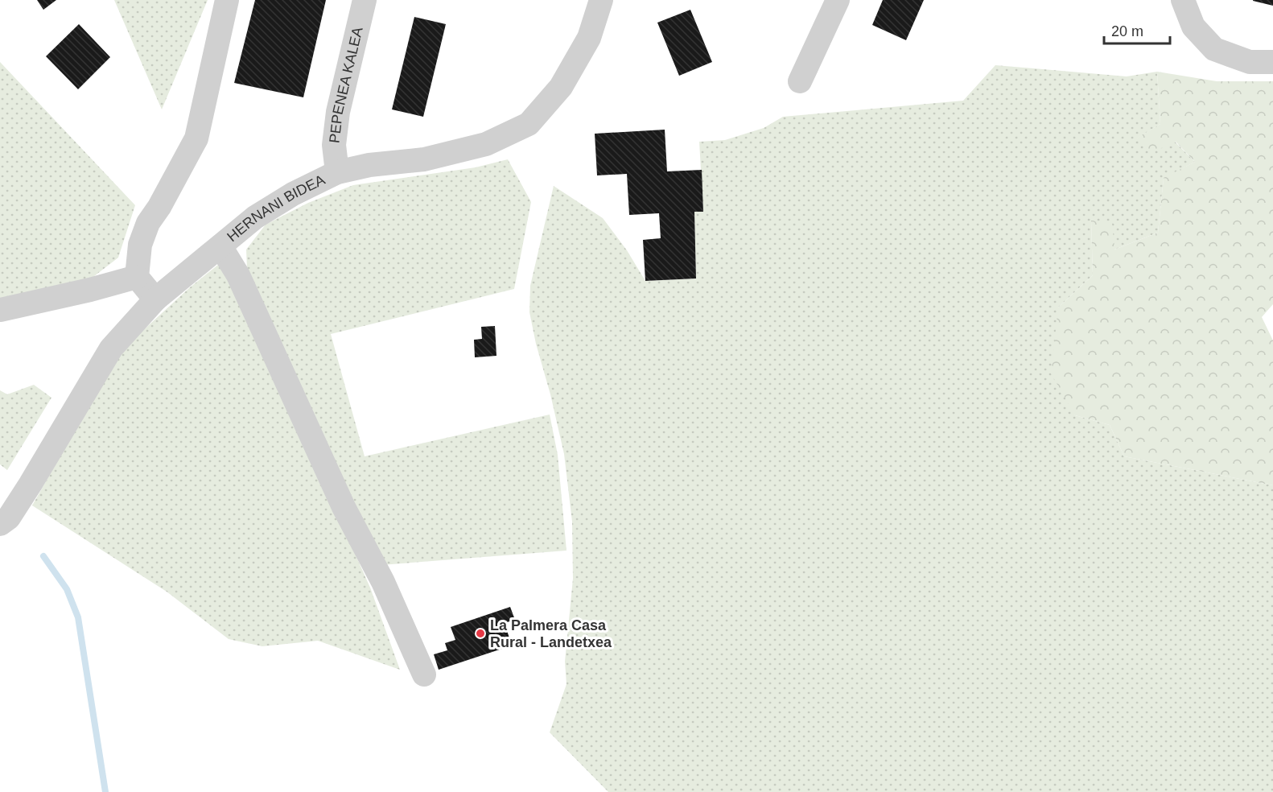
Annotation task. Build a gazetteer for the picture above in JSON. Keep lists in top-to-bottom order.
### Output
{
  "streets": {
    "street": ["PEPENEA KALEA", "HERNANI BIDEA"]
  },
  "crossings": [
    ["PEPENEA KALEA", "HERNANI BIDEA"]
  ],
  "places": ["La Palmera Casa Rural - Landetxea"],
  "scale_bar": "20 m"
}
